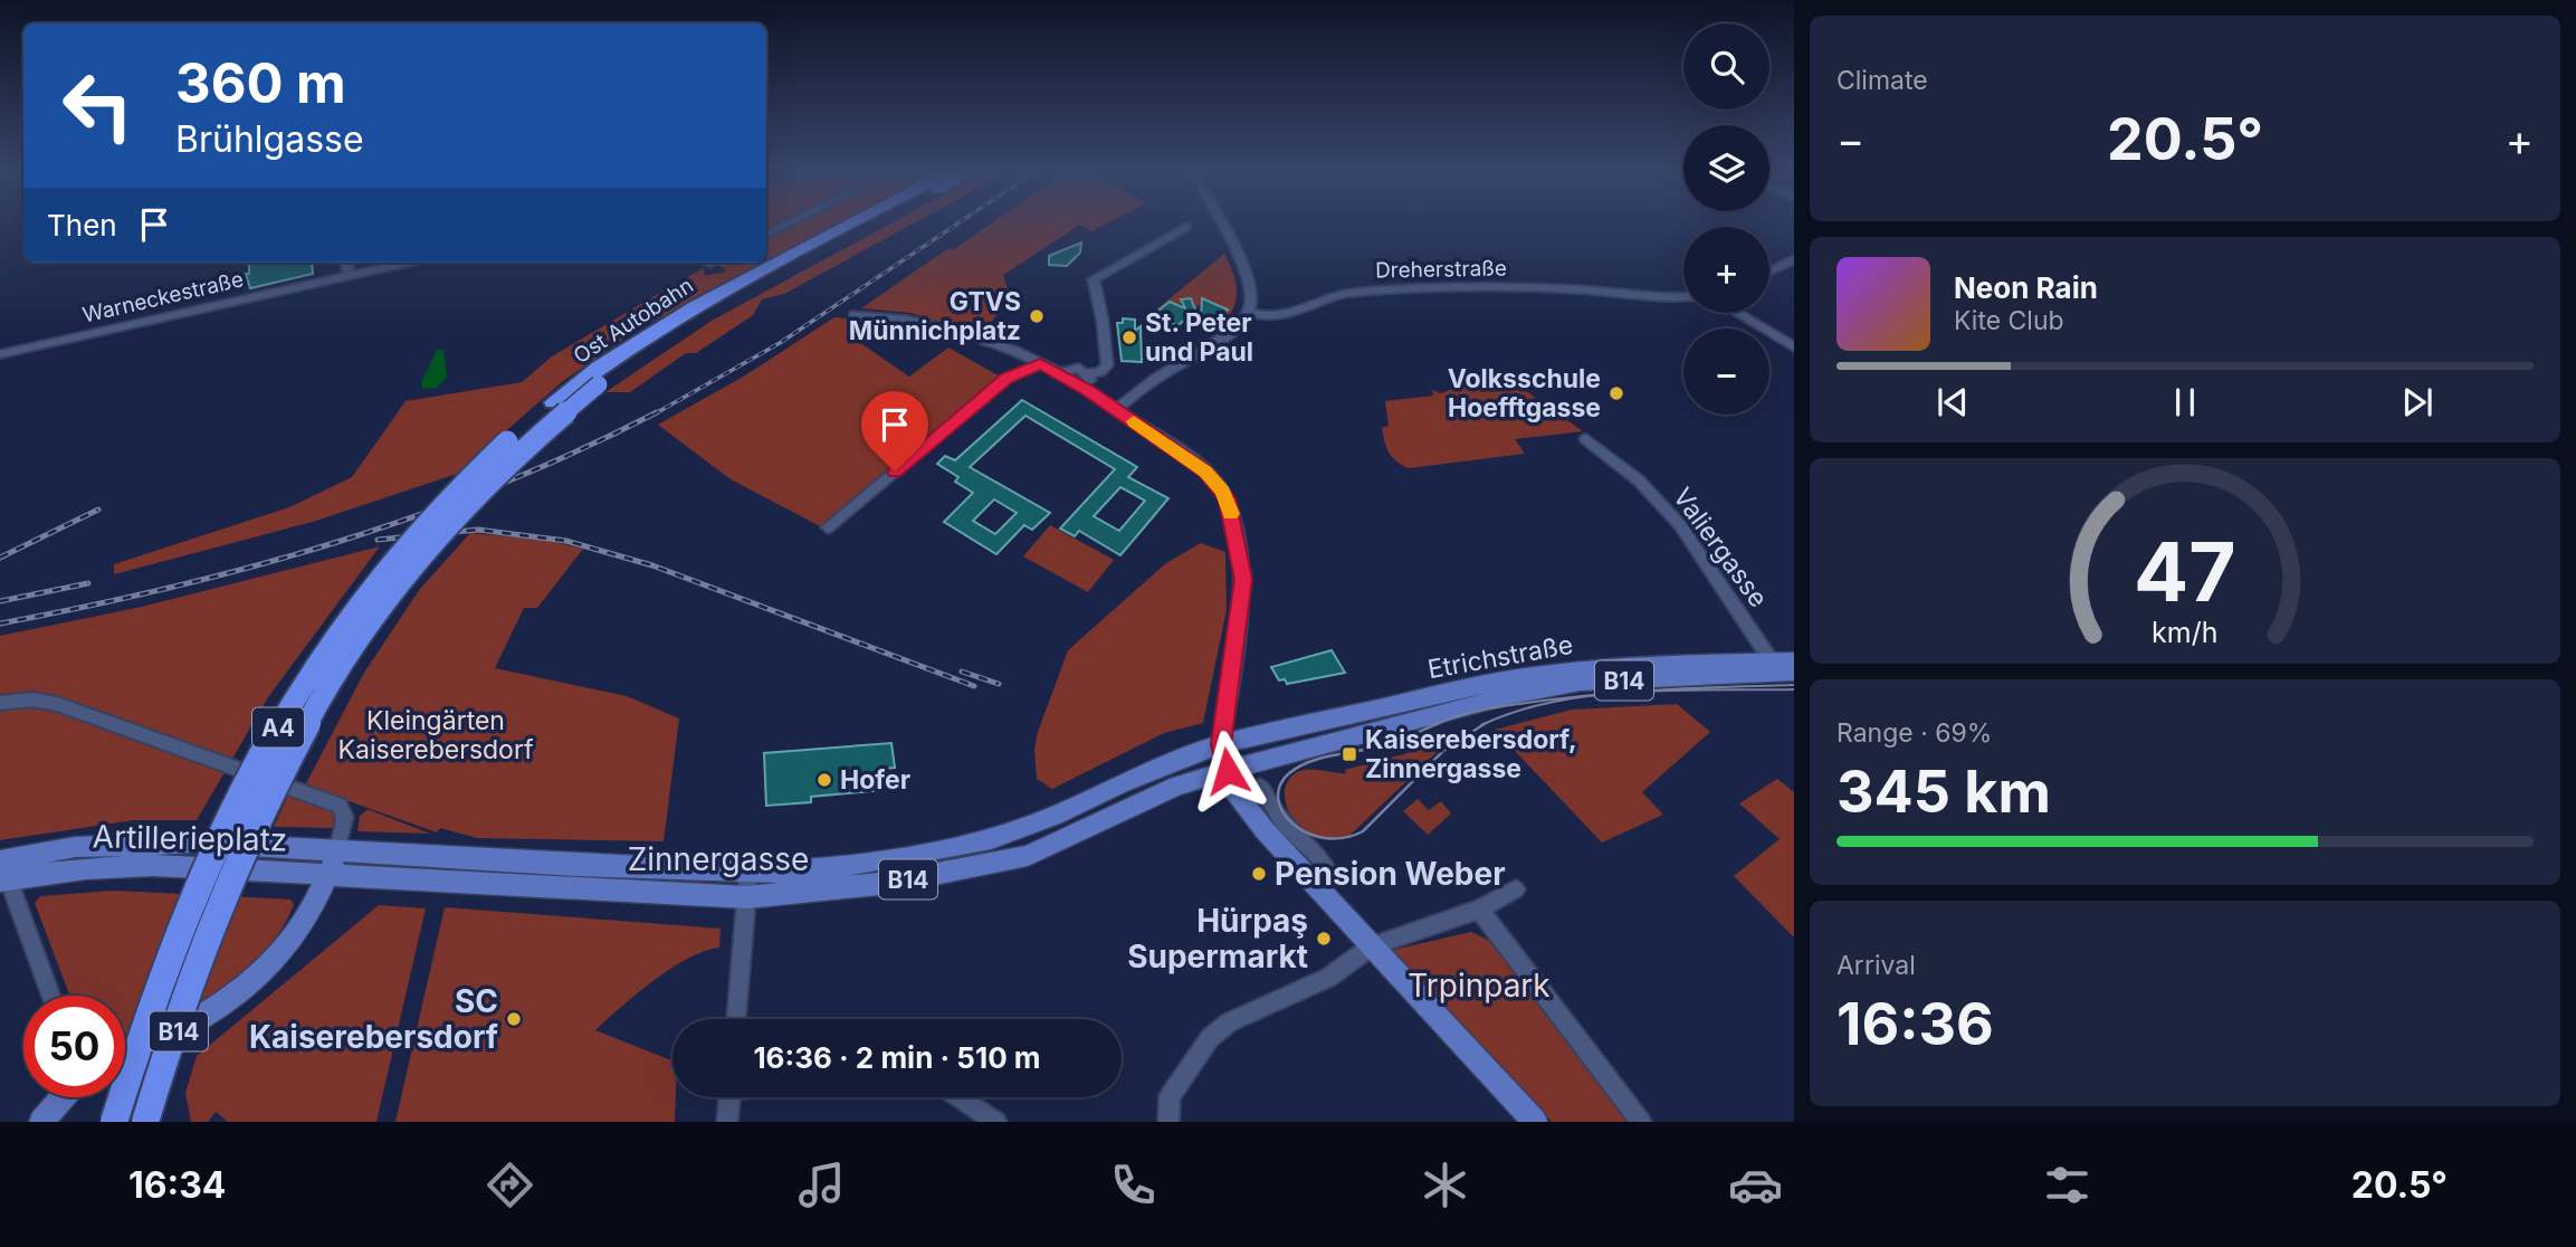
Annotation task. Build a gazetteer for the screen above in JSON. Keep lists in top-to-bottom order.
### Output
{
  "streets": {
    "highway": ["Ost Autobahn", "A4"],
    "main road": [
      "Etrichstraße",
      "B14",
      "Artillerieplatz",
      "Zinnergasse"
    ],
    "street": ["Dreherstraße", "Warneckestraße", "Valiergasse"]
  },
  "crossings": [
    ["Valiergasse", "Etrichstraße"],
    ["Etrichstraße", "Zinnergasse"],
    ["B14", "Artillerieplatz"],
    ["B14", "Zinnergasse"],
    ["Artillerieplatz", "Zinnergasse"]
  ],
  "parks": ["Kleingärten Kaiserebersdorf", "Trpinpark"],
  "places": {
    "other": [
      "GTVS Münnichplatz",
      "St. Peter und Paul",
      "Volksschule Hoefftgasse",
      "Hofer",
      "Pension Weber",
      "Hürpaş Supermarkt",
      "SC Kaiserebersdorf"
    ],
    "transit": ["Kaiserebersdorf, Zinnergasse"]
  },
  "page": {
    "tile": [
      "Climate",
      ["Range · 69%", "345 km"],
      ["Arrival", "16:36"]
    ],
    "map_buttons": ["+", "−"],
    "turn": ["360 m", "Brühlgasse"],
    "heat": ["−", "20.5°", "+"],
    "then": "Then",
    "song": ["Neon Rain", "Kite Club"],
    "limit": "50",
    "trip": "16:36 · 2 min · 510 m",
    "tabs": ["16:34", "20.5°"],
    "gauge": ["47", "km/h"]
  }
}
